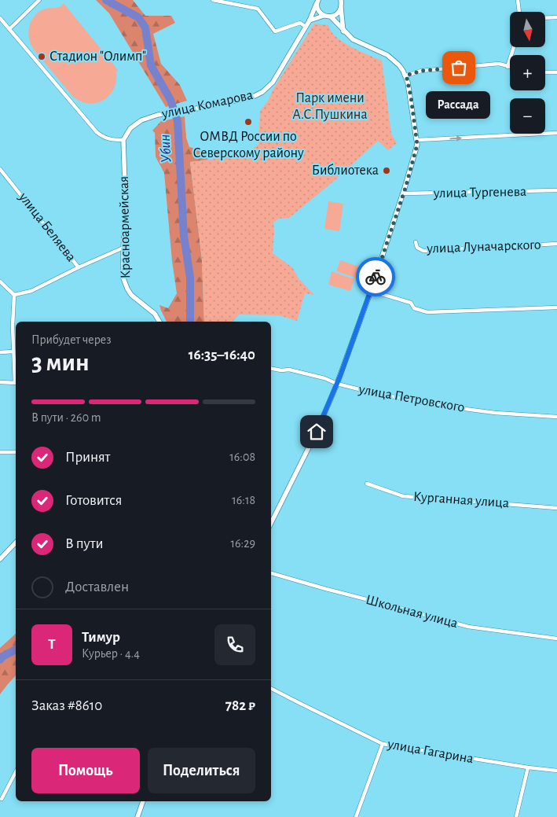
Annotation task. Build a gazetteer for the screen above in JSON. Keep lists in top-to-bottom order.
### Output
{
  "streets": {
    "street": [
      "улица Комарова",
      "улица Тургенева",
      "улица Беляева",
      "Красноармейская",
      "улица Луначарского",
      "улица Петровского",
      "Курганная улица",
      "Школьная улица",
      "улица Гагарина"
    ]
  },
  "crossings": [
    ["улица Комарова", "Красноармейская"]
  ],
  "water": ["Убин"],
  "parks": ["Парк имени А.С.Пушкина"],
  "places": [
    "Стадион \"Олимп\"",
    "Рассада",
    "ОМВД России по Северскому району",
    "Библиотека"
  ],
  "north": "bottom",
  "page": {
    "map_buttons": ["+", "−"],
    "bubble": "Рассада",
    "heading": ["3 мин", "Прибудет через", "16:35–16:40"],
    "panel": [
      "Тимур",
      "Курьер · 4.4",
      "Заказ #8610",
      "782 ₽"
    ],
    "bar": "В пути · 260 m",
    "list": [
      ["Принят", "16:08"],
      ["Готовится", "16:18"],
      ["В пути", "16:29"],
      "Доставлен"
    ],
    "round": "Т",
    "buttons": ["Помощь", "Поделиться"]
  }
}
